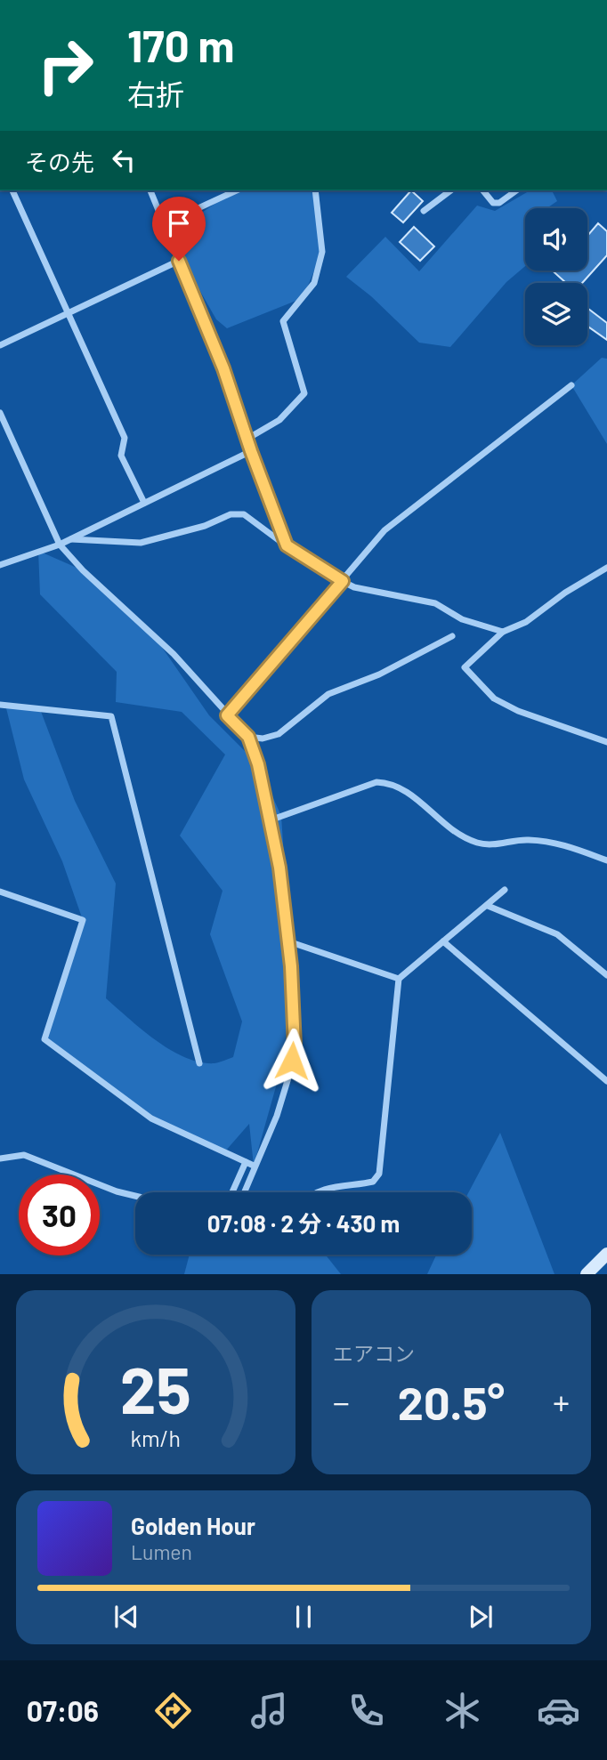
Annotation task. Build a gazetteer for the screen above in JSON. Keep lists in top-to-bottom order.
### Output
{
  "page": {
    "turn": ["170 m", "右折"],
    "then": "その先",
    "limit": "30",
    "trip": "07:08 · 2 分 · 430 m",
    "tile": "エアコン",
    "heat": ["−", "20.5°", "+"],
    "song": ["Golden Hour", "Lumen"],
    "tabs": "07:06",
    "gauge": ["25", "km/h"]
  }
}
